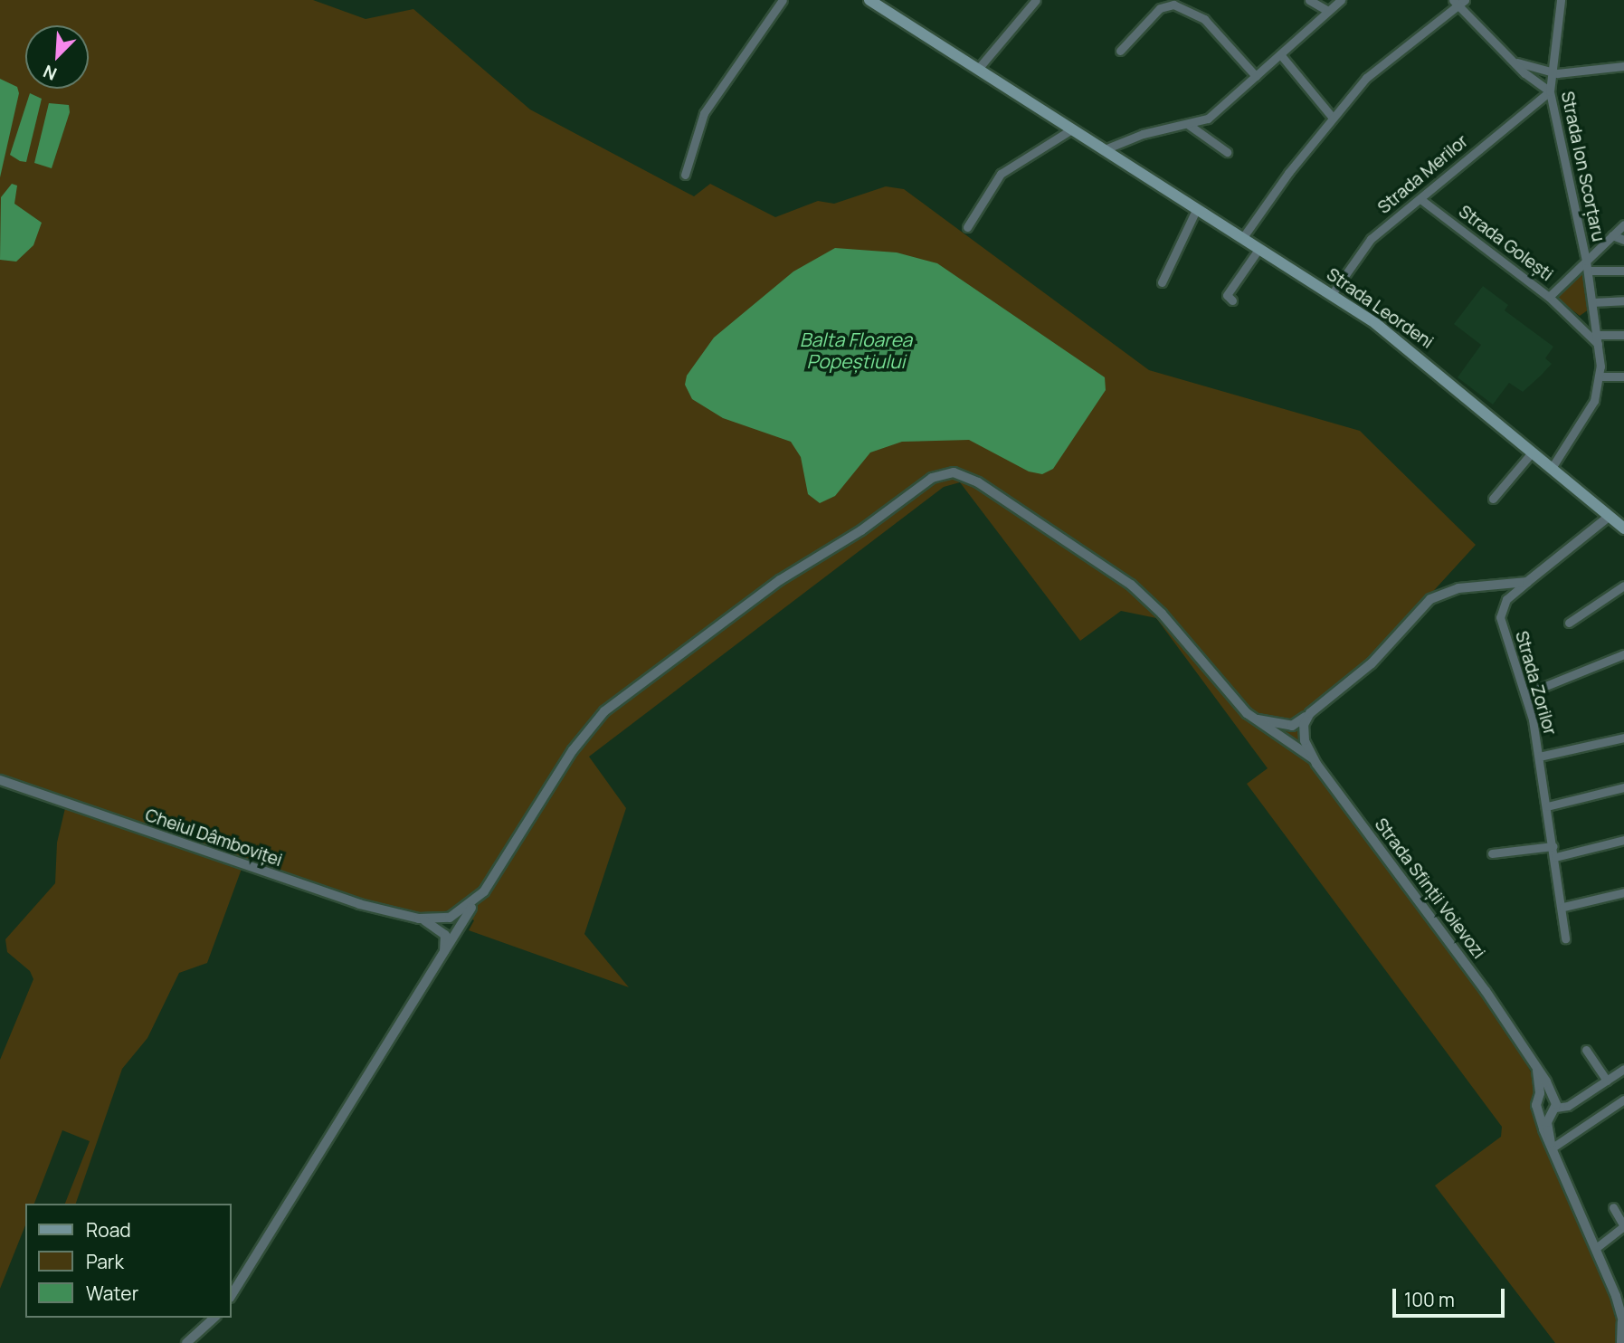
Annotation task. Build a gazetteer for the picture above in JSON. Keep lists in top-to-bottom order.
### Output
{
  "streets": {
    "main road": ["Strada Leordeni"],
    "street": [
      "Strada Ion Scorțaru",
      "Strada Merilor",
      "Strada Golești",
      "Strada Zorilor",
      "Cheiul Dâmboviței",
      "Strada Sfinții Voievozi"
    ]
  },
  "crossings": [
    ["Strada Ion Scorțaru", "Strada Merilor"],
    ["Strada Ion Scorțaru", "Strada Golești"],
    ["Strada Ion Scorțaru", "Strada Leordeni"],
    ["Strada Merilor", "Strada Golești"],
    ["Strada Merilor", "Strada Leordeni"],
    ["Strada Leordeni", "Strada Zorilor"]
  ],
  "water": ["Balta Floarea Popeștiului"],
  "legend": ["Road", "Park", "Water"],
  "scale_bar": "100 m",
  "north": "bottom left"
}
